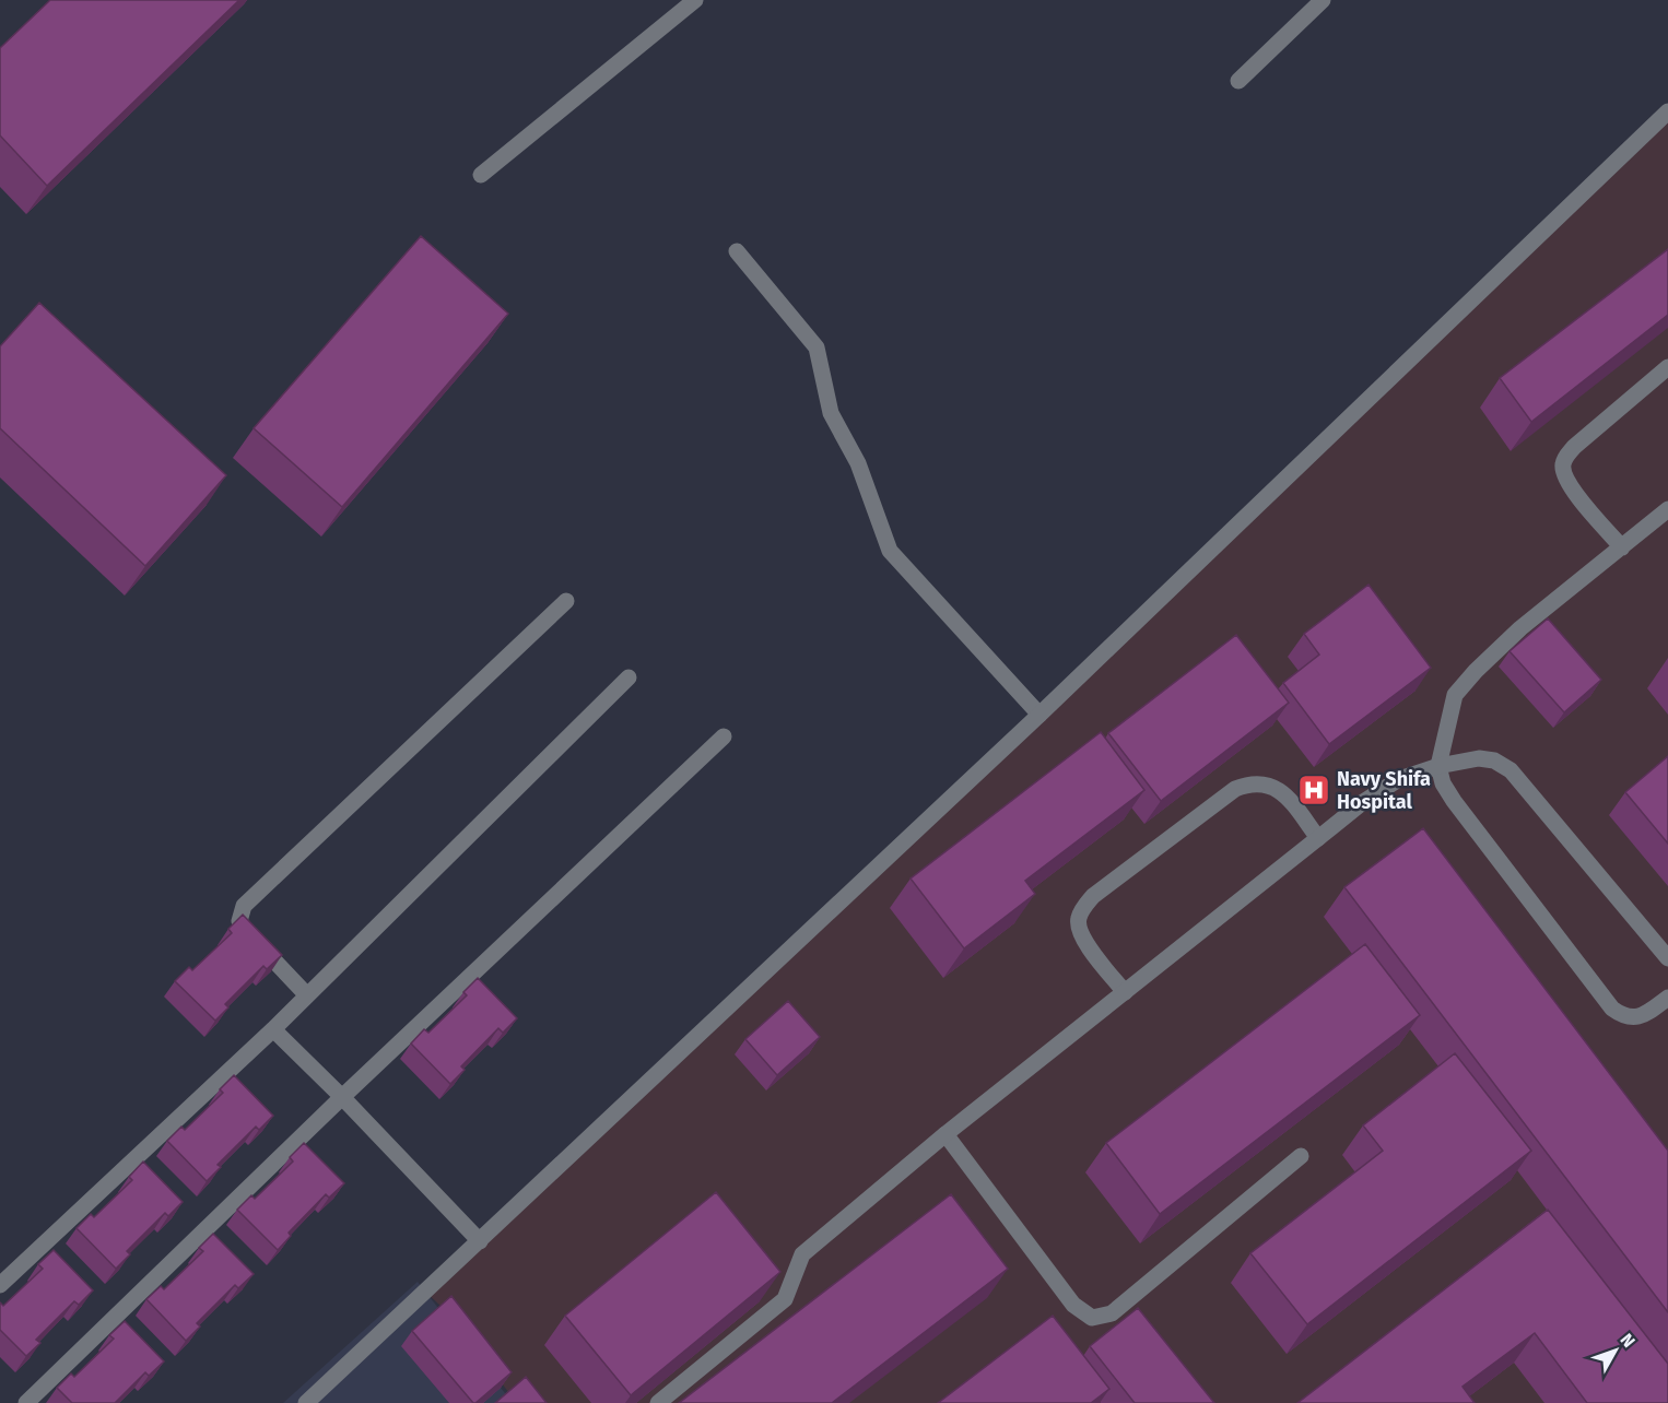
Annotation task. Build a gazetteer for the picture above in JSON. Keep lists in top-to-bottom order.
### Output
{
  "places": {
    "hospital": ["Navy Shifa Hospital"]
  },
  "north": "top right"
}
